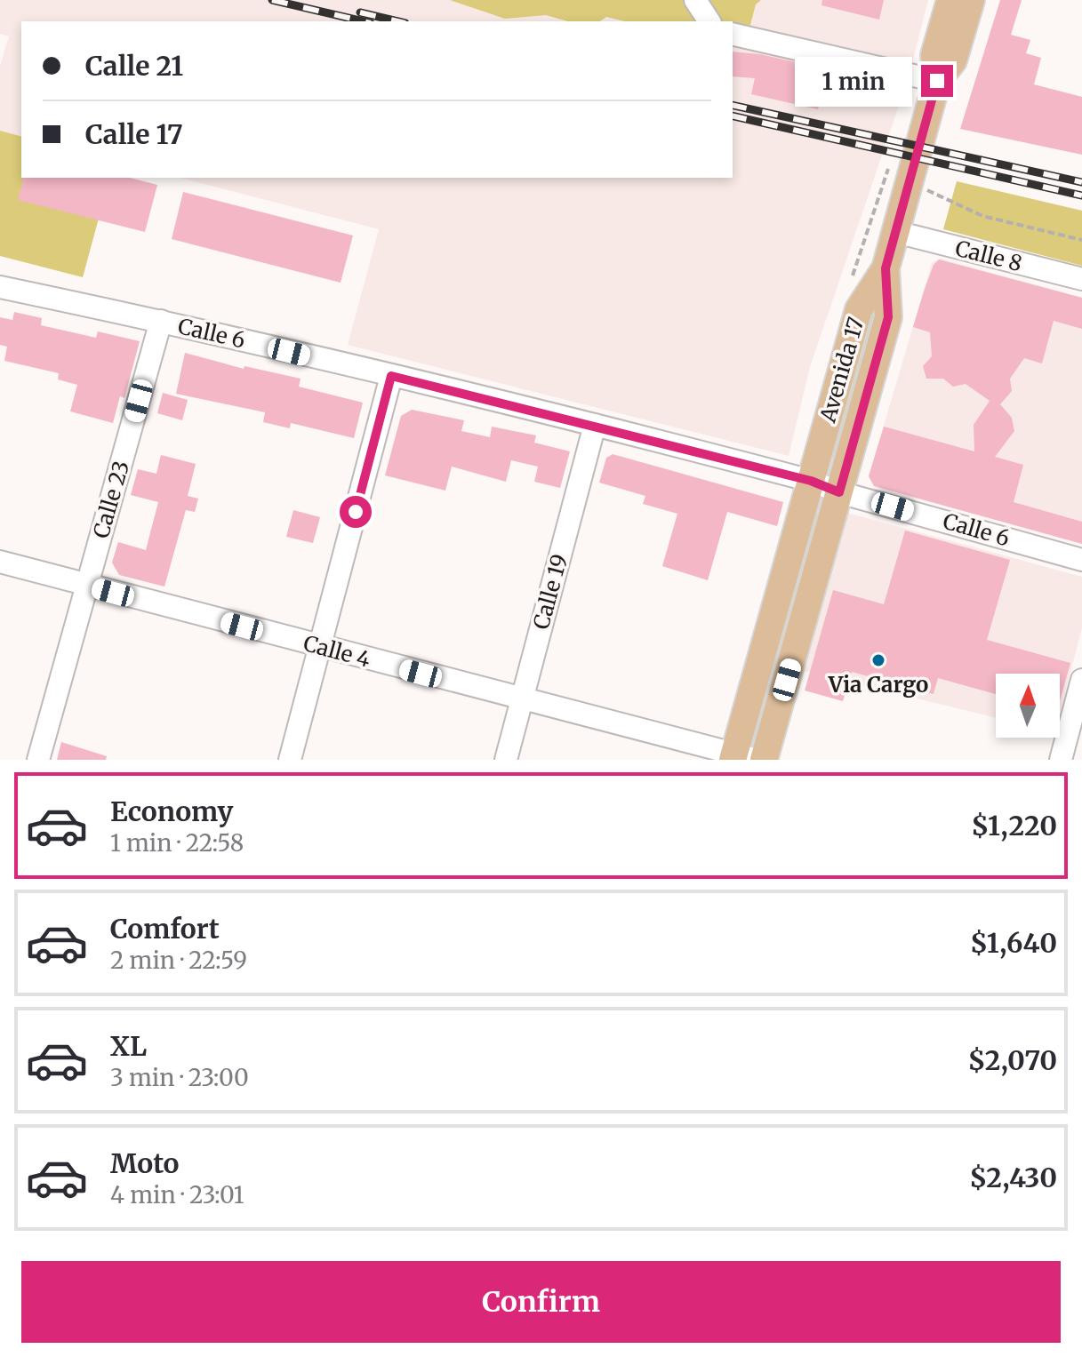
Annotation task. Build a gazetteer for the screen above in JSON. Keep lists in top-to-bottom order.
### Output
{
  "streets": {
    "main road": ["Avenida 17"],
    "street": [
      "Calle 8",
      "Calle 6",
      "Calle 23",
      "Calle 19",
      "Calle 4"
    ]
  },
  "crossings": [
    ["Calle 6", "Avenida 17"],
    ["Calle 6", "Calle 23"],
    ["Calle 6", "Calle 19"],
    ["Avenida 17", "Calle 4"],
    ["Calle 23", "Calle 4"],
    ["Calle 19", "Calle 4"]
  ],
  "places": ["Via Cargo"],
  "north": "top",
  "page": {
    "banner": ["Calle 21", "Calle 17"],
    "bubble": "1 min",
    "list": [
      {
        "name": "Economy",
        "note": "1 min · 22:58",
        "value": "$1,220"
      },
      {
        "name": "Comfort",
        "note": "2 min · 22:59",
        "value": "$1,640"
      },
      {
        "name": "XL",
        "note": "3 min · 23:00",
        "value": "$2,070"
      },
      {
        "name": "Moto",
        "note": "4 min · 23:01",
        "value": "$2,430"
      }
    ],
    "buttons": "Confirm"
  }
}
